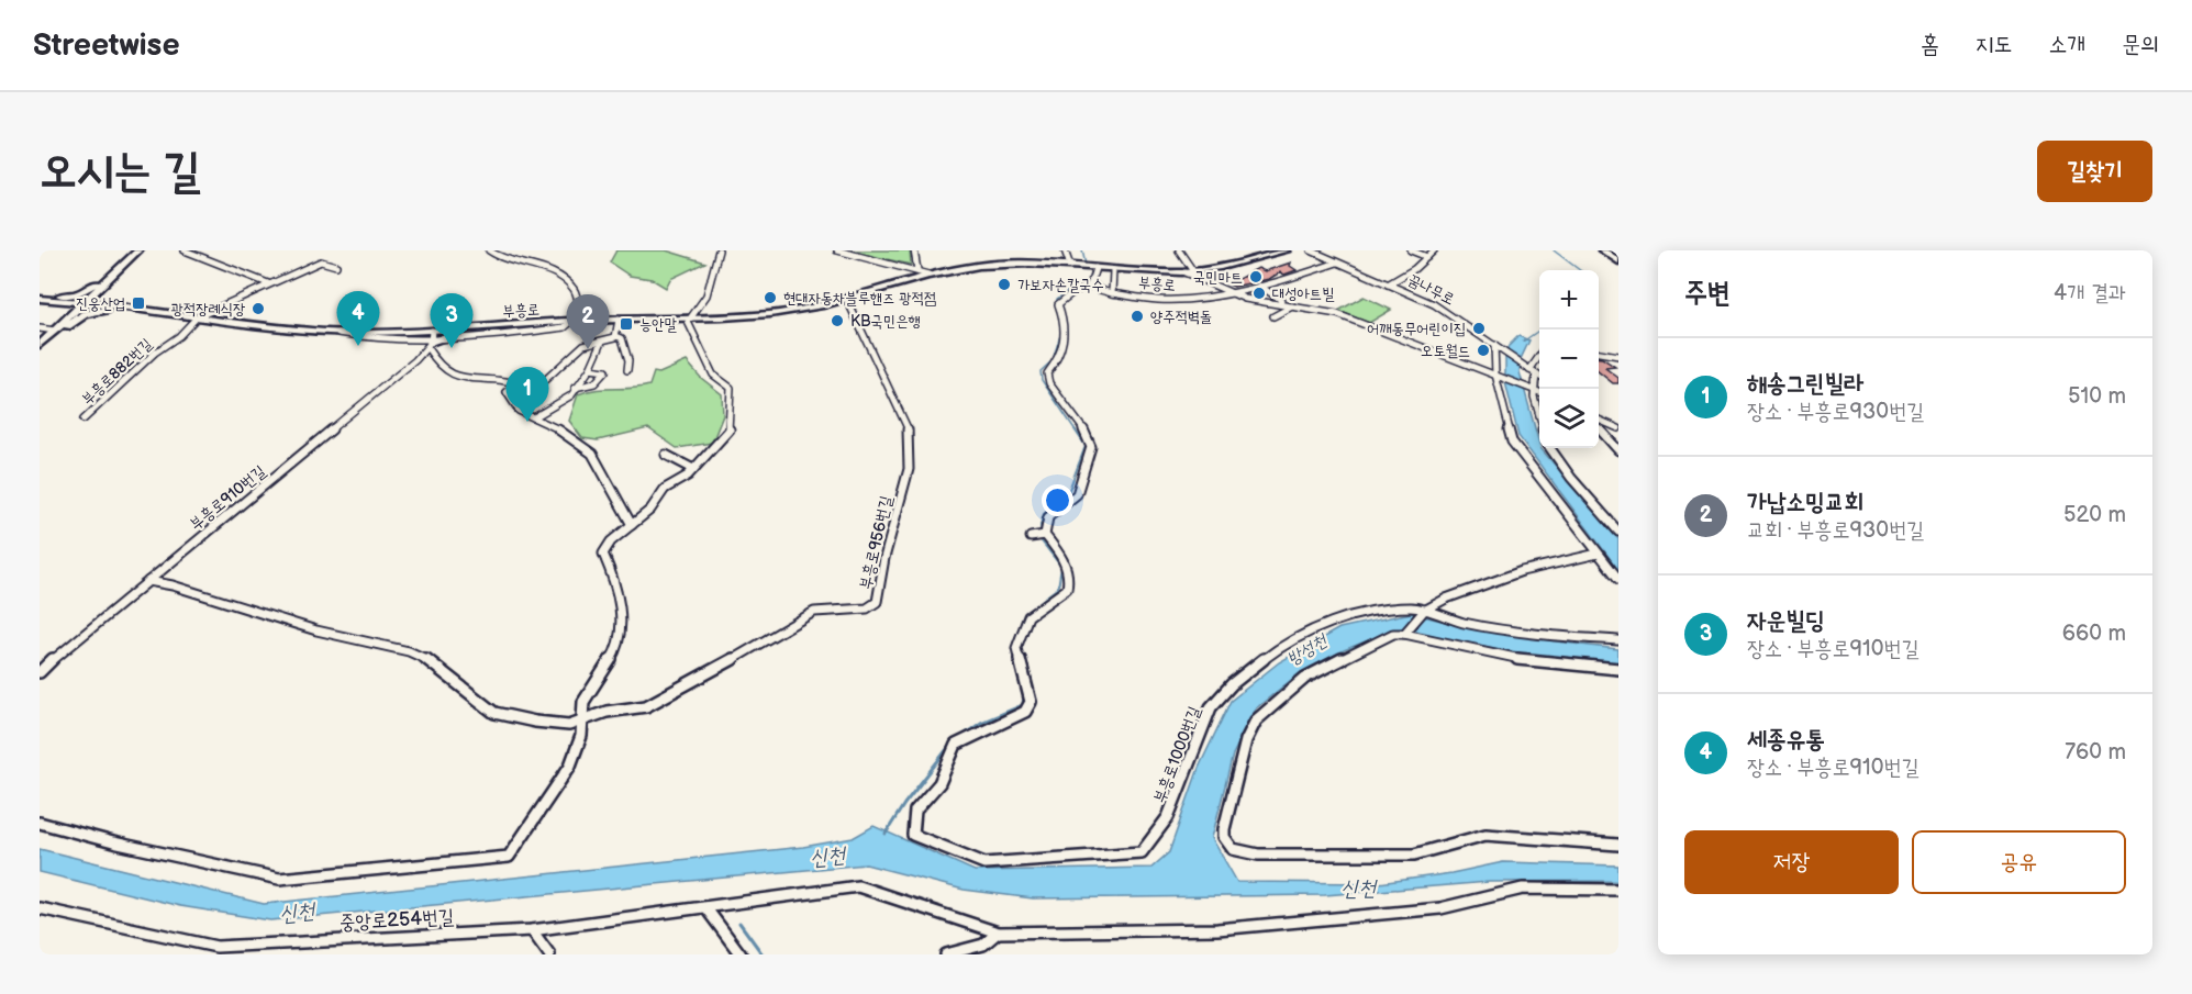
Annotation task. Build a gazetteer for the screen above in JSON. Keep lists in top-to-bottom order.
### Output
{
  "streets": {
    "main road": ["부흥로"],
    "street": [
      "꿈나무로",
      "부흥로882번길",
      "부흥로910번길",
      "부흥로956번길",
      "부흥로1000번길",
      "중앙로254번길"
    ]
  },
  "crossings": [
    ["부흥로", "꿈나무로"],
    ["부흥로", "부흥로882번길"],
    ["부흥로", "부흥로956번길"],
    ["부흥로910번길", "부흥로956번길"]
  ],
  "water": ["방성천", "신천"],
  "places": {
    "other": [
      "국민마트",
      "가보자손칼국수",
      "대성아트빌",
      "현대자동차블루핸즈 광적점",
      "광적장례식장",
      "양주적벽돌",
      "KB국민은행",
      "어깨동무어린이집",
      "오토월드"
    ],
    "transit": ["진웅산업", "능안말"]
  },
  "page": {
    "header": "Streetwise",
    "nav": [
      "홈",
      "지도",
      "소개",
      "문의"
    ],
    "buttons": [
      "길찾기",
      ["저장", "공유"]
    ],
    "title": "오시는 길",
    "heading": ["주변", "4개 결과"],
    "map_buttons": ["+", "−"],
    "pins": [
      "4",
      "3",
      "2",
      "1"
    ],
    "list": [
      {
        "mark": "1",
        "name": "해송그린빌라",
        "note": "장소 · 부흥로930번길",
        "value": "510 m"
      },
      {
        "mark": "2",
        "name": "가납소밍교회",
        "note": "교회 · 부흥로930번길",
        "value": "520 m"
      },
      {
        "mark": "3",
        "name": "자운빌딩",
        "note": "장소 · 부흥로910번길",
        "value": "660 m"
      },
      {
        "mark": "4",
        "name": "세종유통",
        "note": "장소 · 부흥로910번길",
        "value": "760 m"
      }
    ]
  }
}
